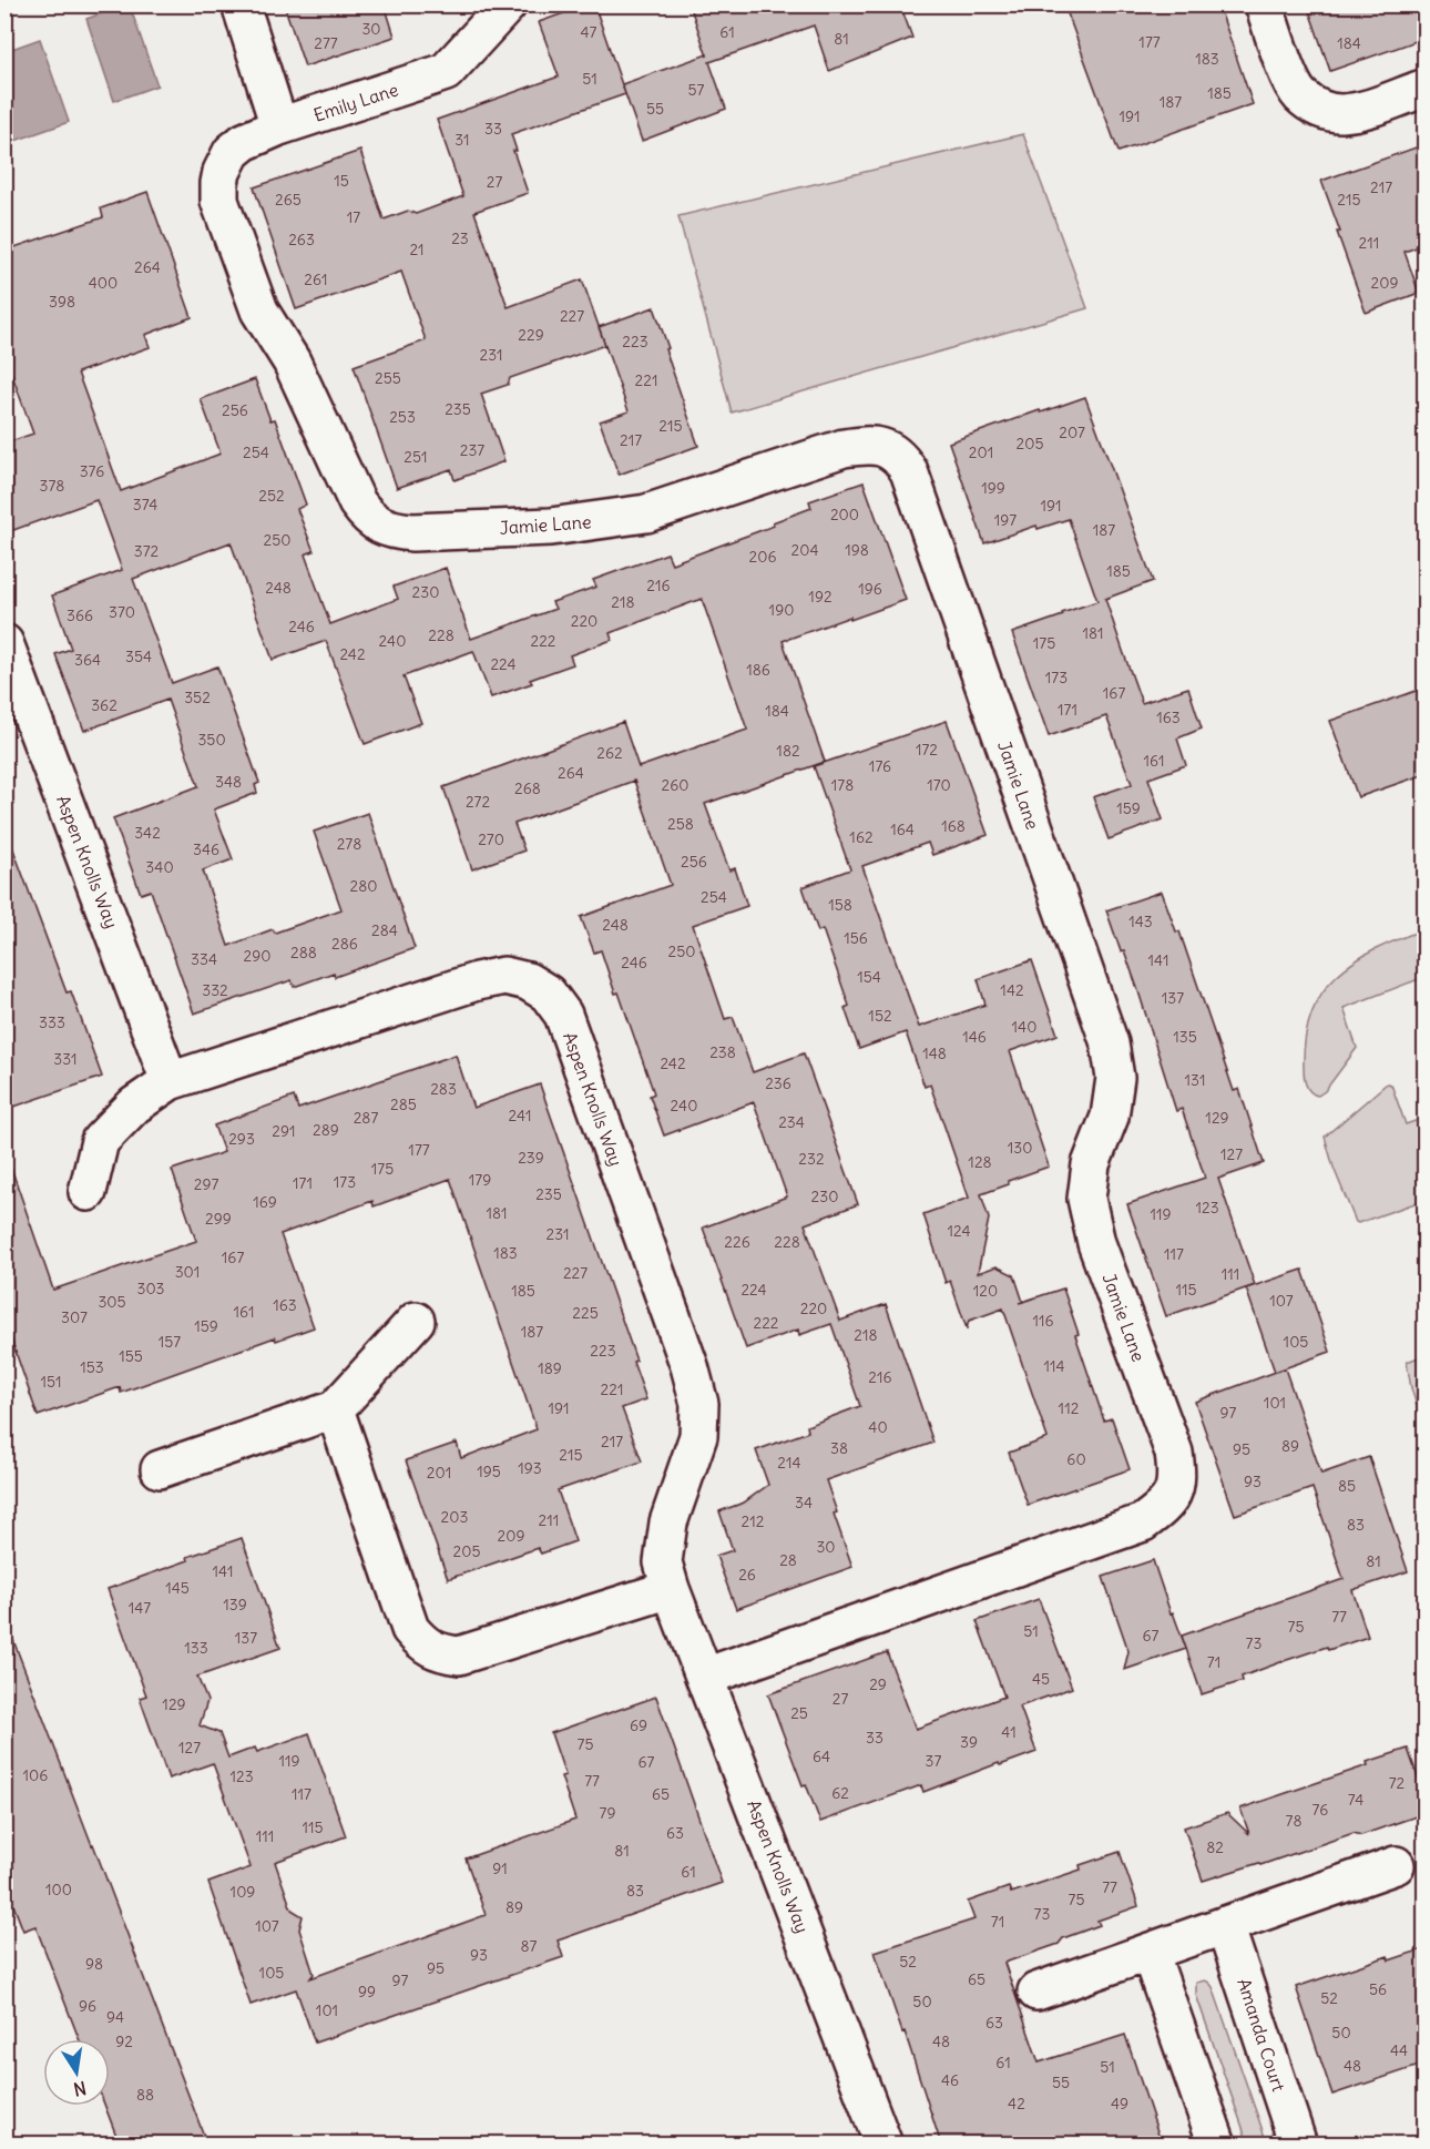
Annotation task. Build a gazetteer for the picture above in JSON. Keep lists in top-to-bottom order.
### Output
{
  "streets": {
    "street": [
      "Emily Lane",
      "Jamie Lane",
      "Aspen Knolls Way",
      "Amanda Court"
    ]
  },
  "crossings": [
    ["Emily Lane", "Jamie Lane"],
    ["Jamie Lane", "Aspen Knolls Way"]
  ],
  "house_numbers": [
    "30",
    "47",
    "61",
    "81",
    "177",
    "277",
    "184",
    "183",
    "51",
    "57",
    "185",
    "187",
    "55",
    "191",
    "33",
    "31",
    "15",
    "27",
    "217",
    "265",
    "215",
    "17",
    "23",
    "263",
    "211",
    "21",
    "264",
    "261",
    "400",
    "209",
    "398",
    "227",
    "229",
    "223",
    "231",
    "255",
    "221",
    "235",
    "256",
    "253",
    "215",
    "207",
    "217",
    "205",
    "237",
    "254",
    "201",
    "251",
    "376",
    "378",
    "199",
    "252",
    "374",
    "191",
    "200",
    "197",
    "187",
    "250",
    "204",
    "198",
    "372",
    "206",
    "185",
    "216",
    "248",
    "196",
    "230",
    "192",
    "218",
    "190",
    "370",
    "366",
    "220",
    "246",
    "181",
    "228",
    "240",
    "222",
    "175",
    "242",
    "354",
    "364",
    "224",
    "186",
    "173",
    "167",
    "352",
    "362",
    "171",
    "184",
    "163",
    "350",
    "172",
    "182",
    "262",
    "161",
    "176",
    "264",
    "348",
    "260",
    "178",
    "170",
    "268",
    "272",
    "159",
    "258",
    "168",
    "164",
    "342",
    "162",
    "270",
    "278",
    "346",
    "256",
    "340",
    "280",
    "254",
    "158",
    "143",
    "248",
    "284",
    "156",
    "286",
    "250",
    "288",
    "290",
    "334",
    "141",
    "246",
    "154",
    "332",
    "142",
    "137",
    "152",
    "333",
    "140",
    "146",
    "135",
    "238",
    "148",
    "331",
    "242",
    "131",
    "236",
    "283",
    "285",
    "240",
    "241",
    "287",
    "129",
    "234",
    "289",
    "291",
    "293",
    "130",
    "177",
    "127",
    "239",
    "232",
    "128",
    "175",
    "179",
    "173",
    "171",
    "297",
    "235",
    "230",
    "169",
    "123",
    "181",
    "119",
    "299",
    "124",
    "231",
    "226",
    "228",
    "183",
    "117",
    "167",
    "301",
    "227",
    "111",
    "303",
    "224",
    "115",
    "185",
    "120",
    "107",
    "305",
    "163",
    "220",
    "161",
    "225",
    "307",
    "116",
    "222",
    "159",
    "187",
    "218",
    "157",
    "105",
    "223",
    "155",
    "114",
    "153",
    "189",
    "216",
    "151",
    "221",
    "101",
    "191",
    "112",
    "97",
    "40",
    "217",
    "89",
    "38",
    "95",
    "215",
    "60",
    "214",
    "193",
    "195",
    "201",
    "93",
    "85",
    "34",
    "203",
    "211",
    "212",
    "83",
    "209",
    "30",
    "205",
    "28",
    "81",
    "141",
    "26",
    "145",
    "139",
    "147",
    "77",
    "75",
    "51",
    "67",
    "137",
    "73",
    "133",
    "71",
    "45",
    "29",
    "27",
    "129",
    "25",
    "69",
    "41",
    "33",
    "39",
    "75",
    "127",
    "64",
    "119",
    "37",
    "67",
    "106",
    "123",
    "77",
    "72",
    "62",
    "117",
    "65",
    "74",
    "76",
    "79",
    "78",
    "115",
    "63",
    "111",
    "82",
    "81",
    "91",
    "61",
    "77",
    "100",
    "83",
    "109",
    "75",
    "89",
    "73",
    "71",
    "107",
    "87",
    "93",
    "52",
    "98",
    "95",
    "105",
    "65",
    "97",
    "56",
    "99",
    "52",
    "50",
    "96",
    "101",
    "94",
    "63",
    "50",
    "92",
    "48",
    "44",
    "61",
    "48",
    "51",
    "46",
    "55",
    "88",
    "42",
    "49"
  ],
  "north": "bottom"
}
